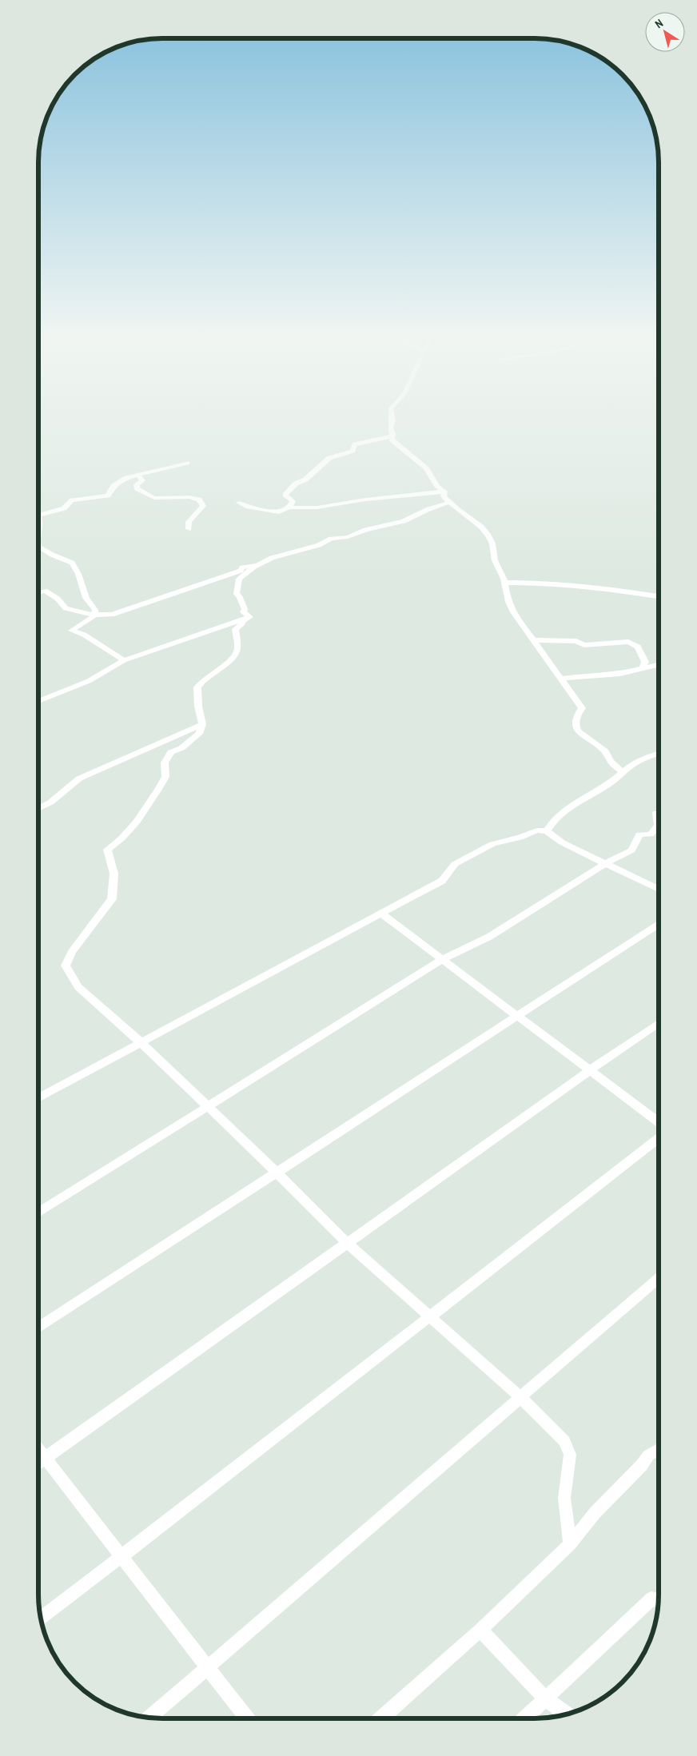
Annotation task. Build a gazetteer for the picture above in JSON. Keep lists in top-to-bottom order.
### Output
{
  "north": "top left"
}
